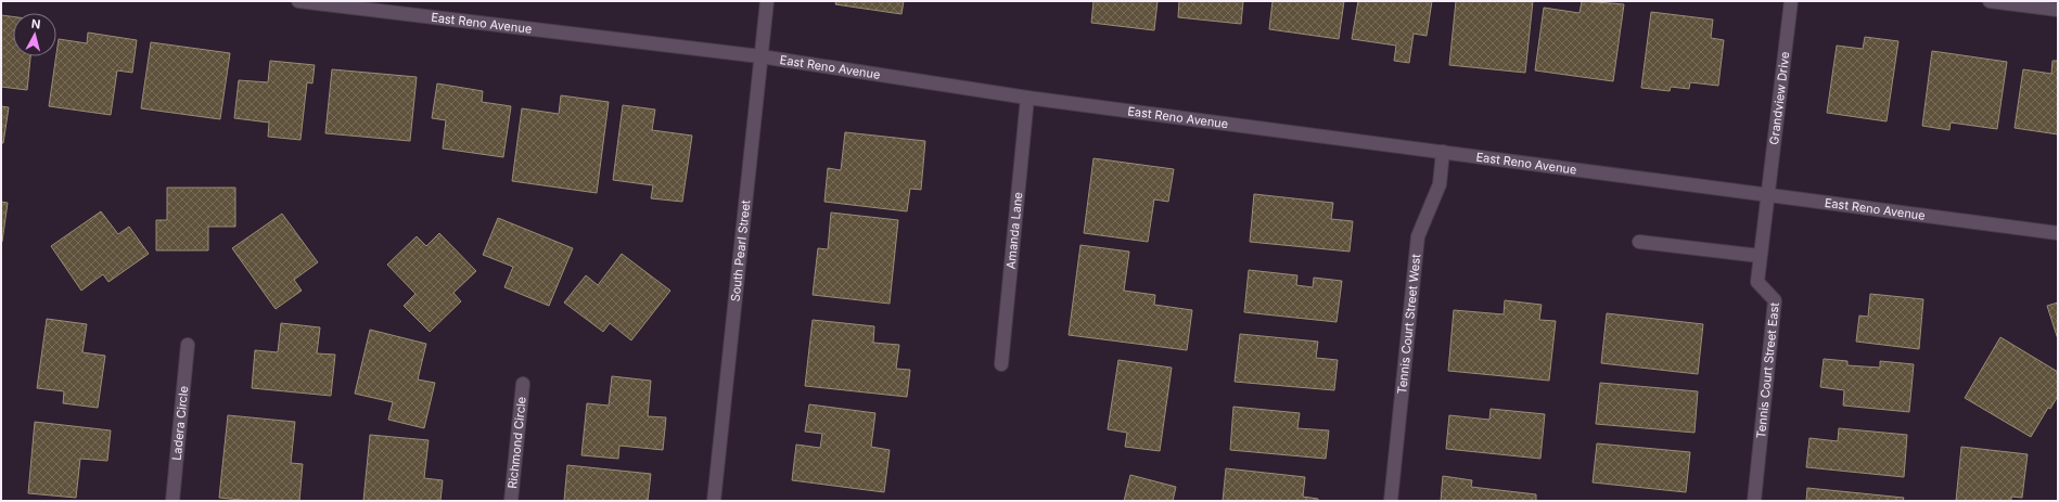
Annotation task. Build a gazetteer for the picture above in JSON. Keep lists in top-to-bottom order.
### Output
{
  "streets": {
    "street": [
      "East Reno Avenue",
      "Grandview Drive",
      "Amanda Lane",
      "South Pearl Street",
      "Tennis Court Street West",
      "Tennis Court Street East",
      "Ladera Circle",
      "Richmond Circle"
    ]
  },
  "crossings": [
    ["East Reno Avenue", "Grandview Drive"],
    ["East Reno Avenue", "Amanda Lane"],
    ["East Reno Avenue", "South Pearl Street"],
    ["East Reno Avenue", "Tennis Court Street West"],
    ["East Reno Avenue", "Tennis Court Street East"],
    ["Grandview Drive", "Tennis Court Street East"]
  ],
  "north": "top"
}
